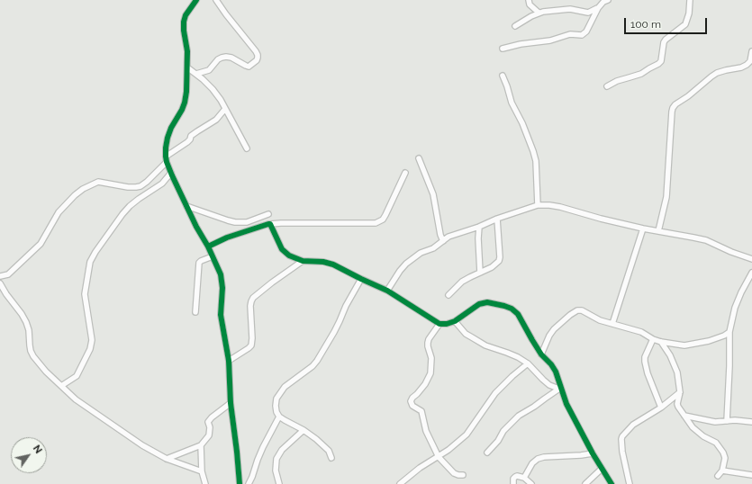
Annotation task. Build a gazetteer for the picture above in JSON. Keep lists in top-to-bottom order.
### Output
{
  "scale_bar": "100 m",
  "north": "top right"
}
